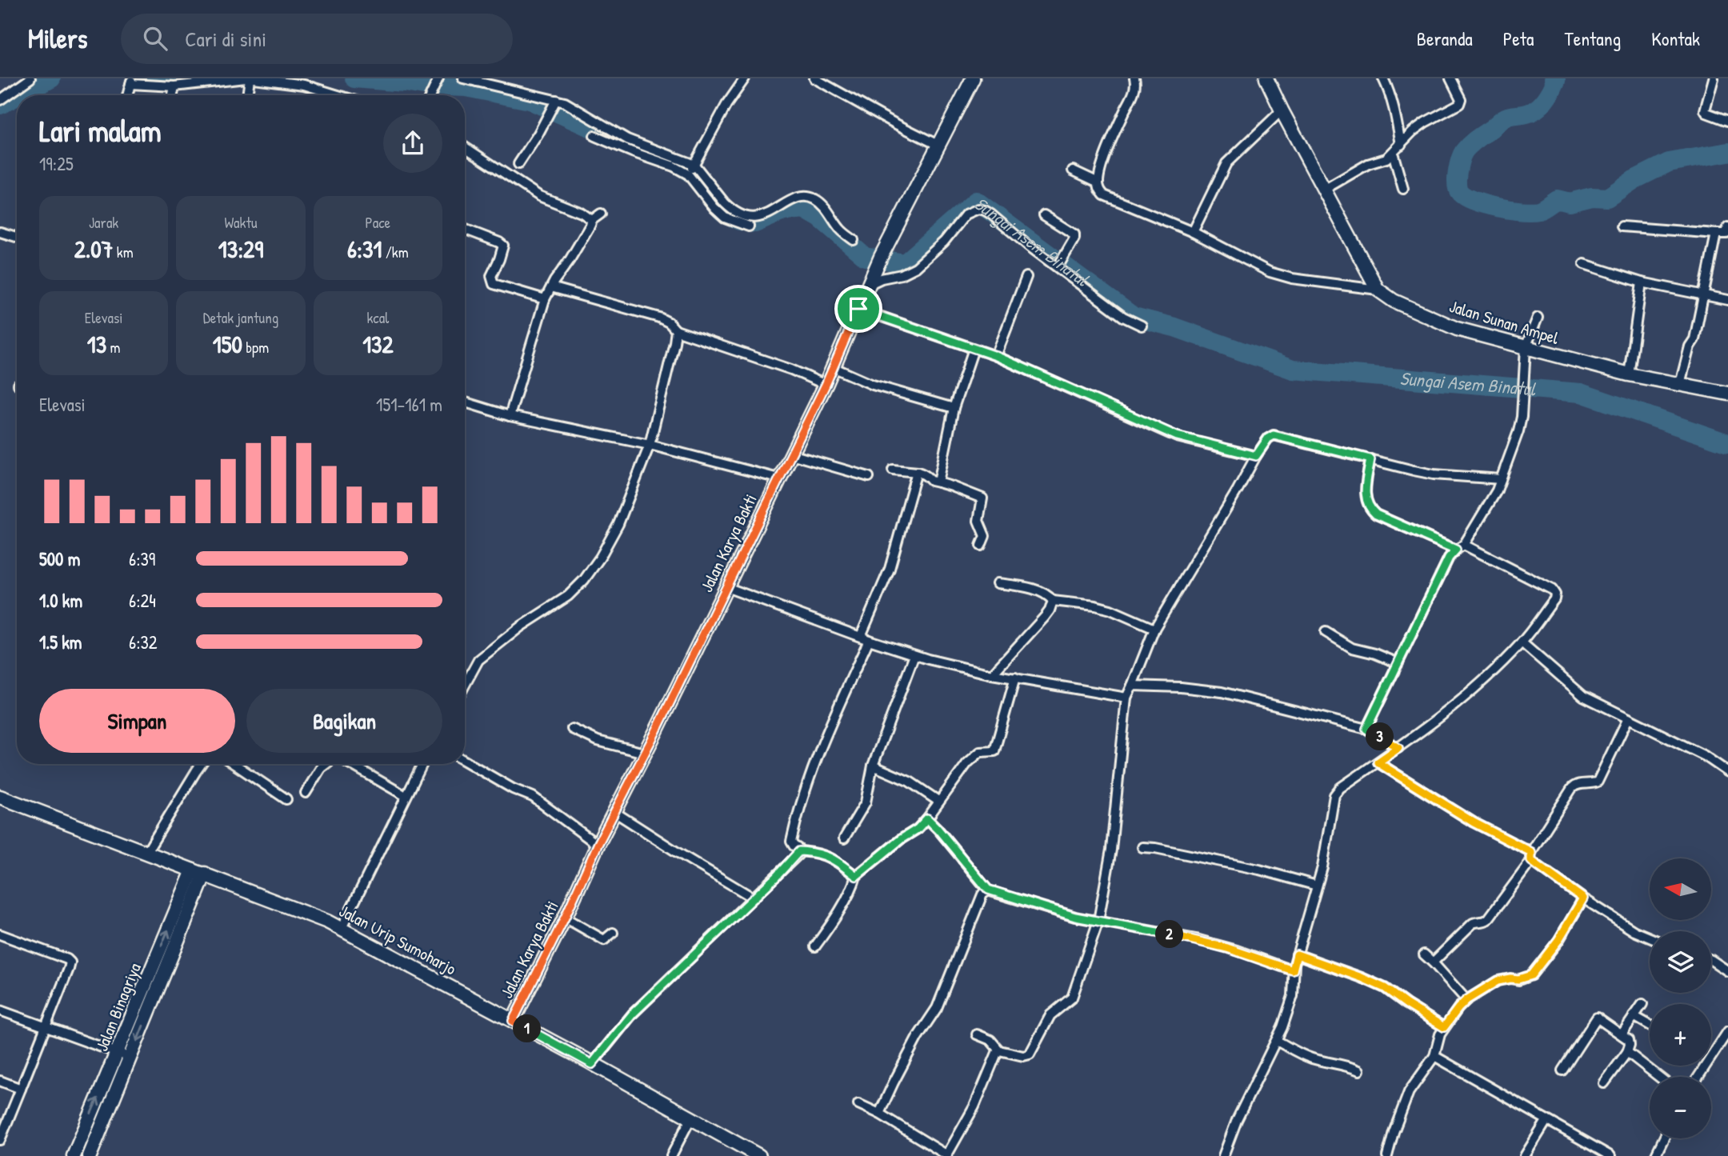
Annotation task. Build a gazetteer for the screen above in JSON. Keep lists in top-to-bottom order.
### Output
{
  "streets": {
    "street": [
      "Jalan Sunan Ampel",
      "Jalan Karya Bakti",
      "Jalan Urip Sumoharjo",
      "Jalan Binagriya"
    ]
  },
  "crossings": [
    ["Jalan Karya Bakti", "Jalan Urip Sumoharjo"],
    ["Jalan Urip Sumoharjo", "Jalan Binagriya"]
  ],
  "water": ["Sungai Asem Binatul"],
  "north": "left",
  "page": {
    "header": "Milers",
    "search": "Cari di sini",
    "nav": [
      "Beranda",
      "Peta",
      "Tentang",
      "Kontak"
    ],
    "heading": ["Lari malam", "19:25"],
    "stats": [
      ["Jarak", "2.07 km"],
      ["Waktu", "13:29"],
      ["Pace", "6:31 /km"],
      ["Elevasi", "13 m"],
      ["Detak jantung", "150 bpm"],
      ["kcal", "132"]
    ],
    "chart": ["Elevasi", "151–161 m"],
    "list": [
      {
        "name": "500 m",
        "note": "6:39"
      },
      {
        "name": "1.0 km",
        "note": "6:24"
      },
      {
        "name": "1.5 km",
        "note": "6:32"
      }
    ],
    "buttons": ["Simpan", "Bagikan"],
    "pins": ["3", "2", "1"],
    "map_buttons": ["+", "−"]
  }
}
